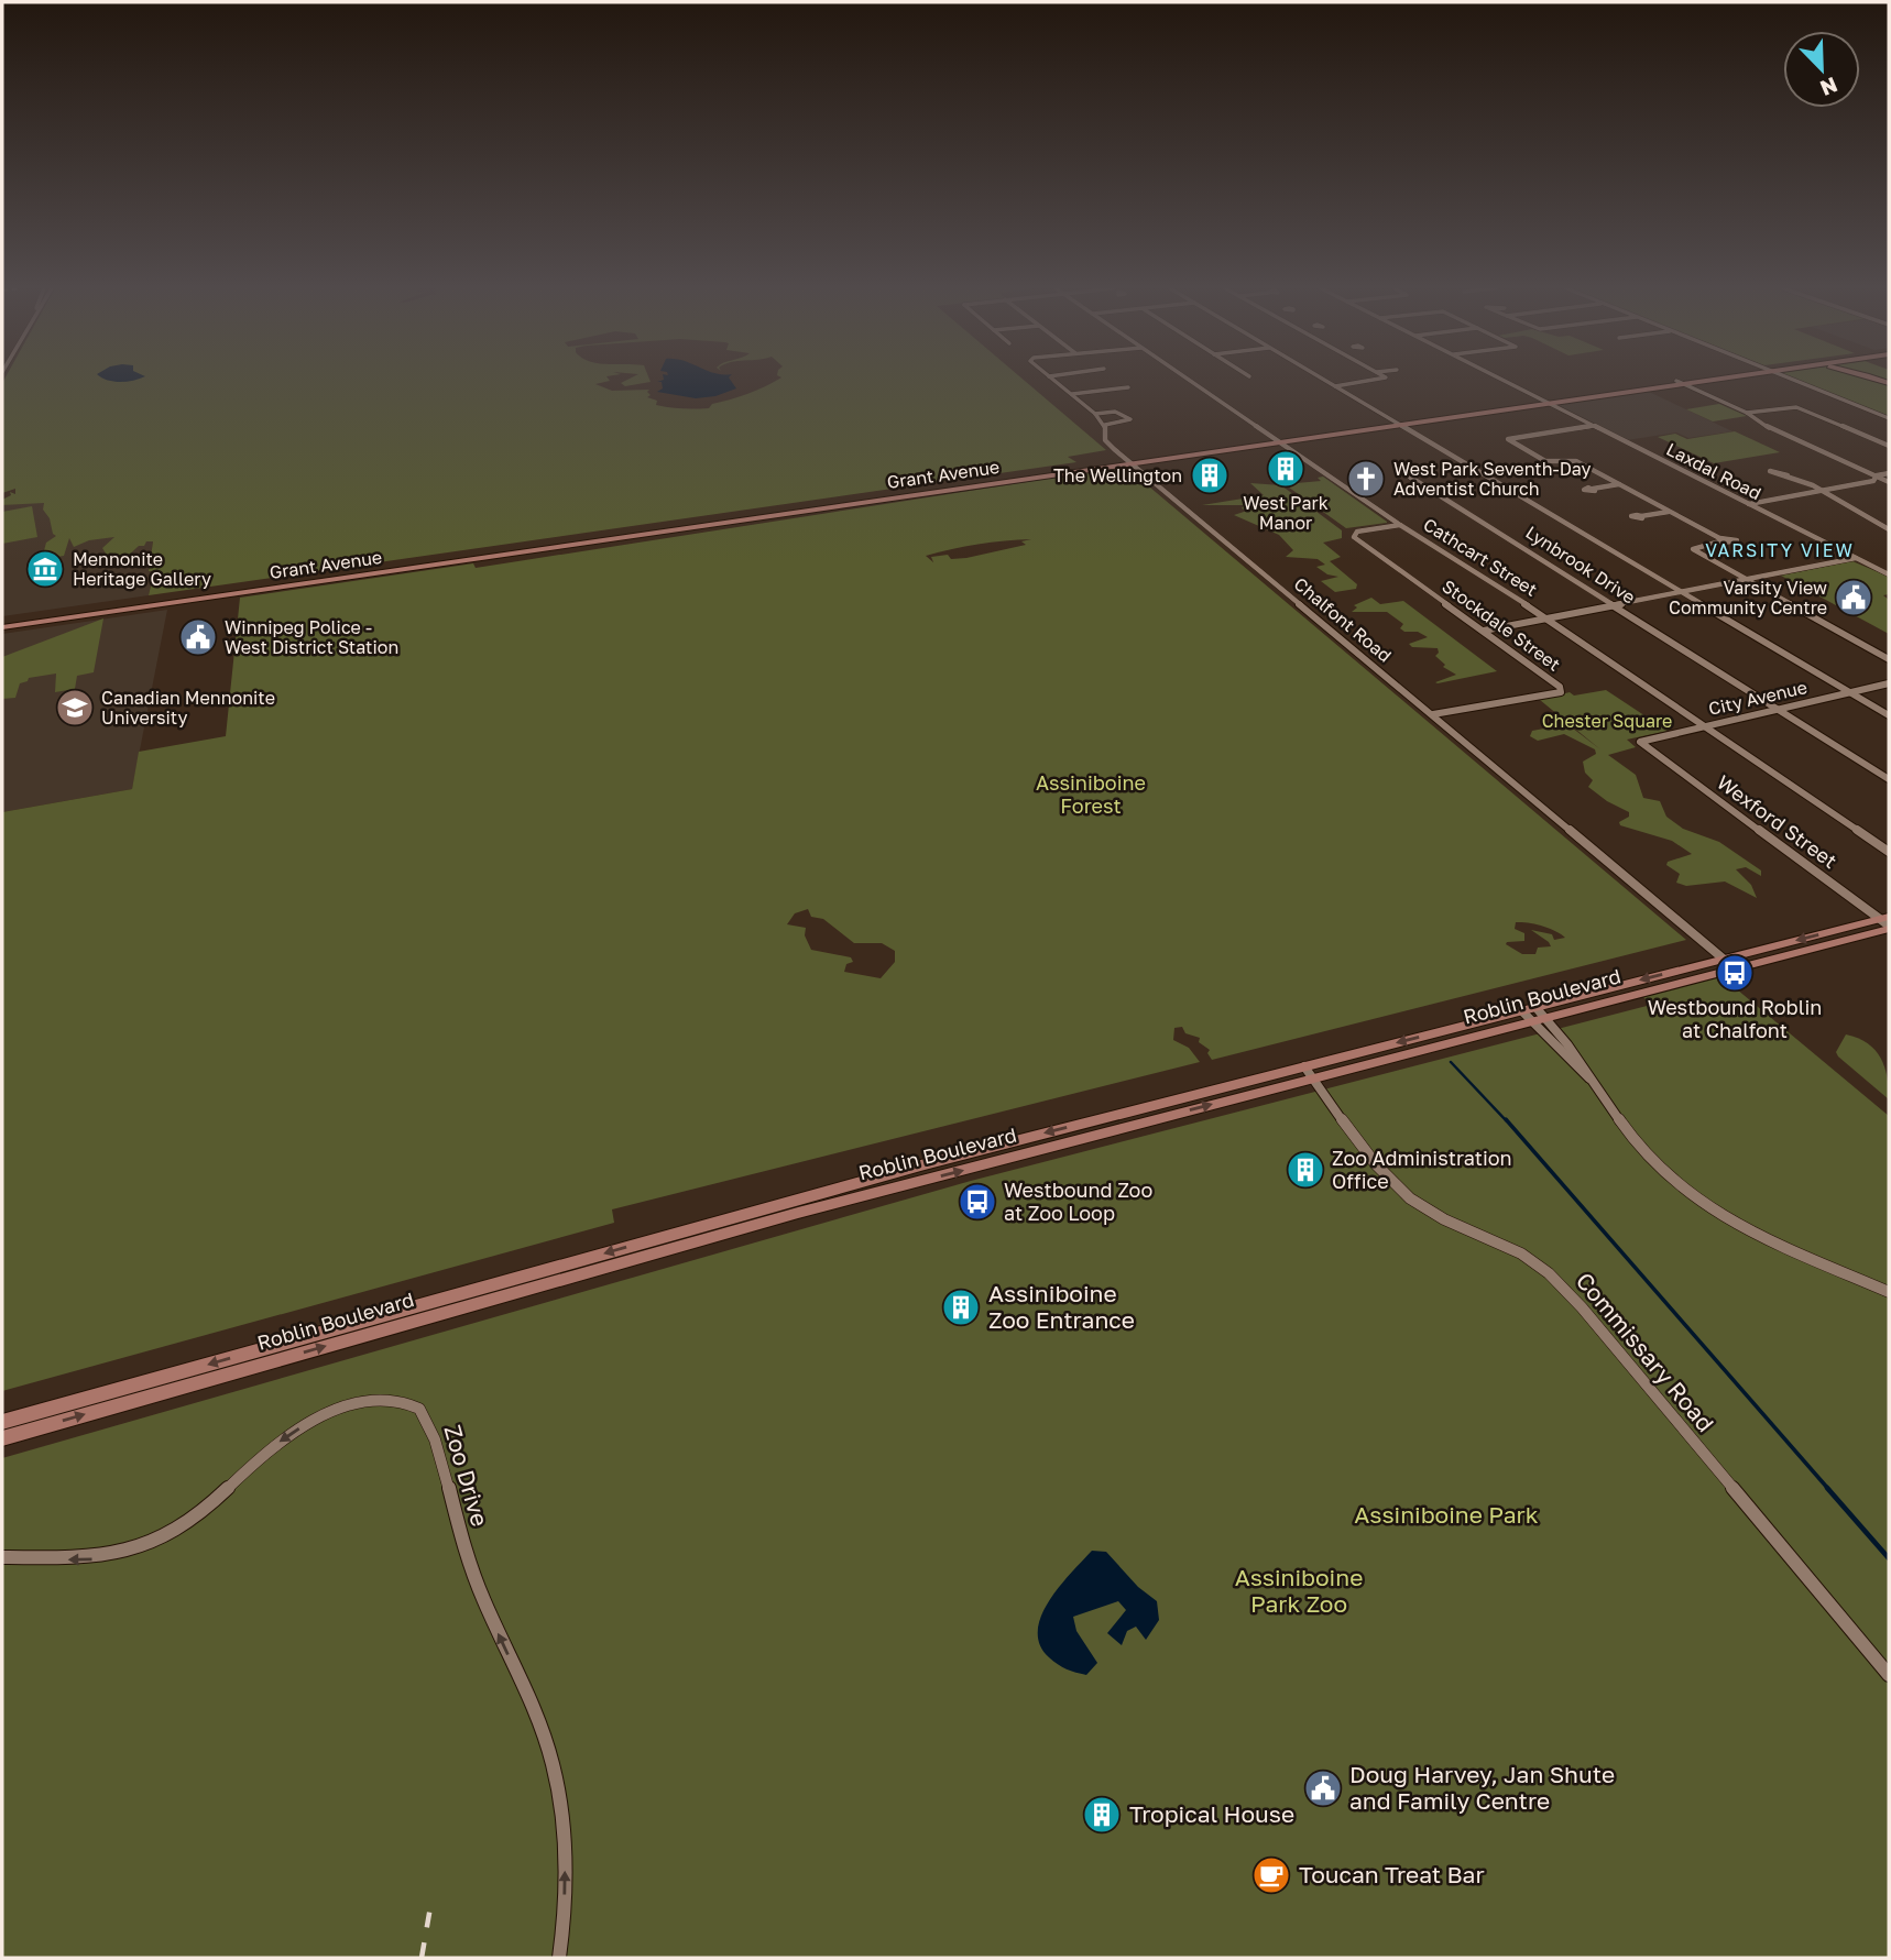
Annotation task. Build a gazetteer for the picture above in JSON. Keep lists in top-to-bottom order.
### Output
{
  "streets": {
    "main road": ["Grant Avenue", "Roblin Boulevard"],
    "street": [
      "Laxdal Road",
      "Cathcart Street",
      "Lynbrook Drive",
      "Chalfont Road",
      "Stockdale Street",
      "City Avenue",
      "Wexford Street",
      "Commissary Road",
      "Zoo Drive"
    ]
  },
  "crossings": [
    ["Laxdal Road", "Grant Avenue"],
    ["Grant Avenue", "Cathcart Street"],
    ["Grant Avenue", "Chalfont Road"],
    ["Cathcart Street", "Stockdale Street"],
    ["Cathcart Street", "City Avenue"],
    ["Lynbrook Drive", "City Avenue"],
    ["Chalfont Road", "Stockdale Street"],
    ["Chalfont Road", "Roblin Boulevard"],
    ["City Avenue", "Wexford Street"],
    ["Wexford Street", "Roblin Boulevard"],
    ["Roblin Boulevard", "Commissary Road"]
  ],
  "districts": ["VARSITY VIEW"],
  "parks": [
    "Chester Square",
    "Assiniboine Forest",
    "Assiniboine Park",
    "Assiniboine Park Zoo"
  ],
  "places": {
    "building": [
      "West Park Manor",
      "The Wellington",
      "Zoo Administration Office",
      "Assiniboine Zoo Entrance",
      "Tropical House"
    ],
    "church": ["West Park Seventh-Day Adventist Church"],
    "museum": ["Mennonite Heritage Gallery"],
    "public building": ["Varsity View Community Centre", "Winnipeg Police - West District Station", "Doug Harvey, Jan Shute and Family Centre"],
    "school or university": ["Canadian Mennonite University"],
    "bus stop": ["Westbound Roblin at Chalfont", "Westbound Zoo at Zoo Loop"],
    "cafe": ["Toucan Treat Bar"]
  },
  "north": "bottom right"
}
